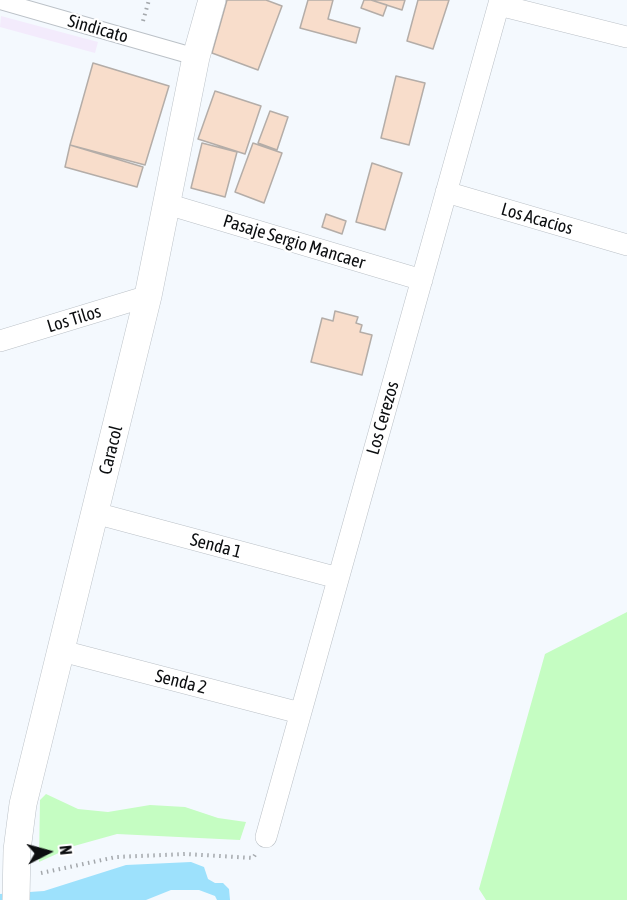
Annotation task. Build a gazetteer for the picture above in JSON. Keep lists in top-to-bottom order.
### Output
{
  "streets": {
    "street": [
      "Sindicato",
      "Los Acacios",
      "Pasaje Sergio Mancaer",
      "Los Tilos",
      "Los Cerezos",
      "Caracol",
      "Senda 1",
      "Senda 2"
    ]
  },
  "crossings": [
    ["Sindicato", "Caracol"],
    ["Los Acacios", "Los Cerezos"],
    ["Pasaje Sergio Mancaer", "Los Cerezos"],
    ["Pasaje Sergio Mancaer", "Caracol"],
    ["Los Tilos", "Caracol"],
    ["Los Cerezos", "Senda 1"],
    ["Los Cerezos", "Senda 2"],
    ["Caracol", "Senda 1"],
    ["Caracol", "Senda 2"]
  ],
  "north": "right"
}
